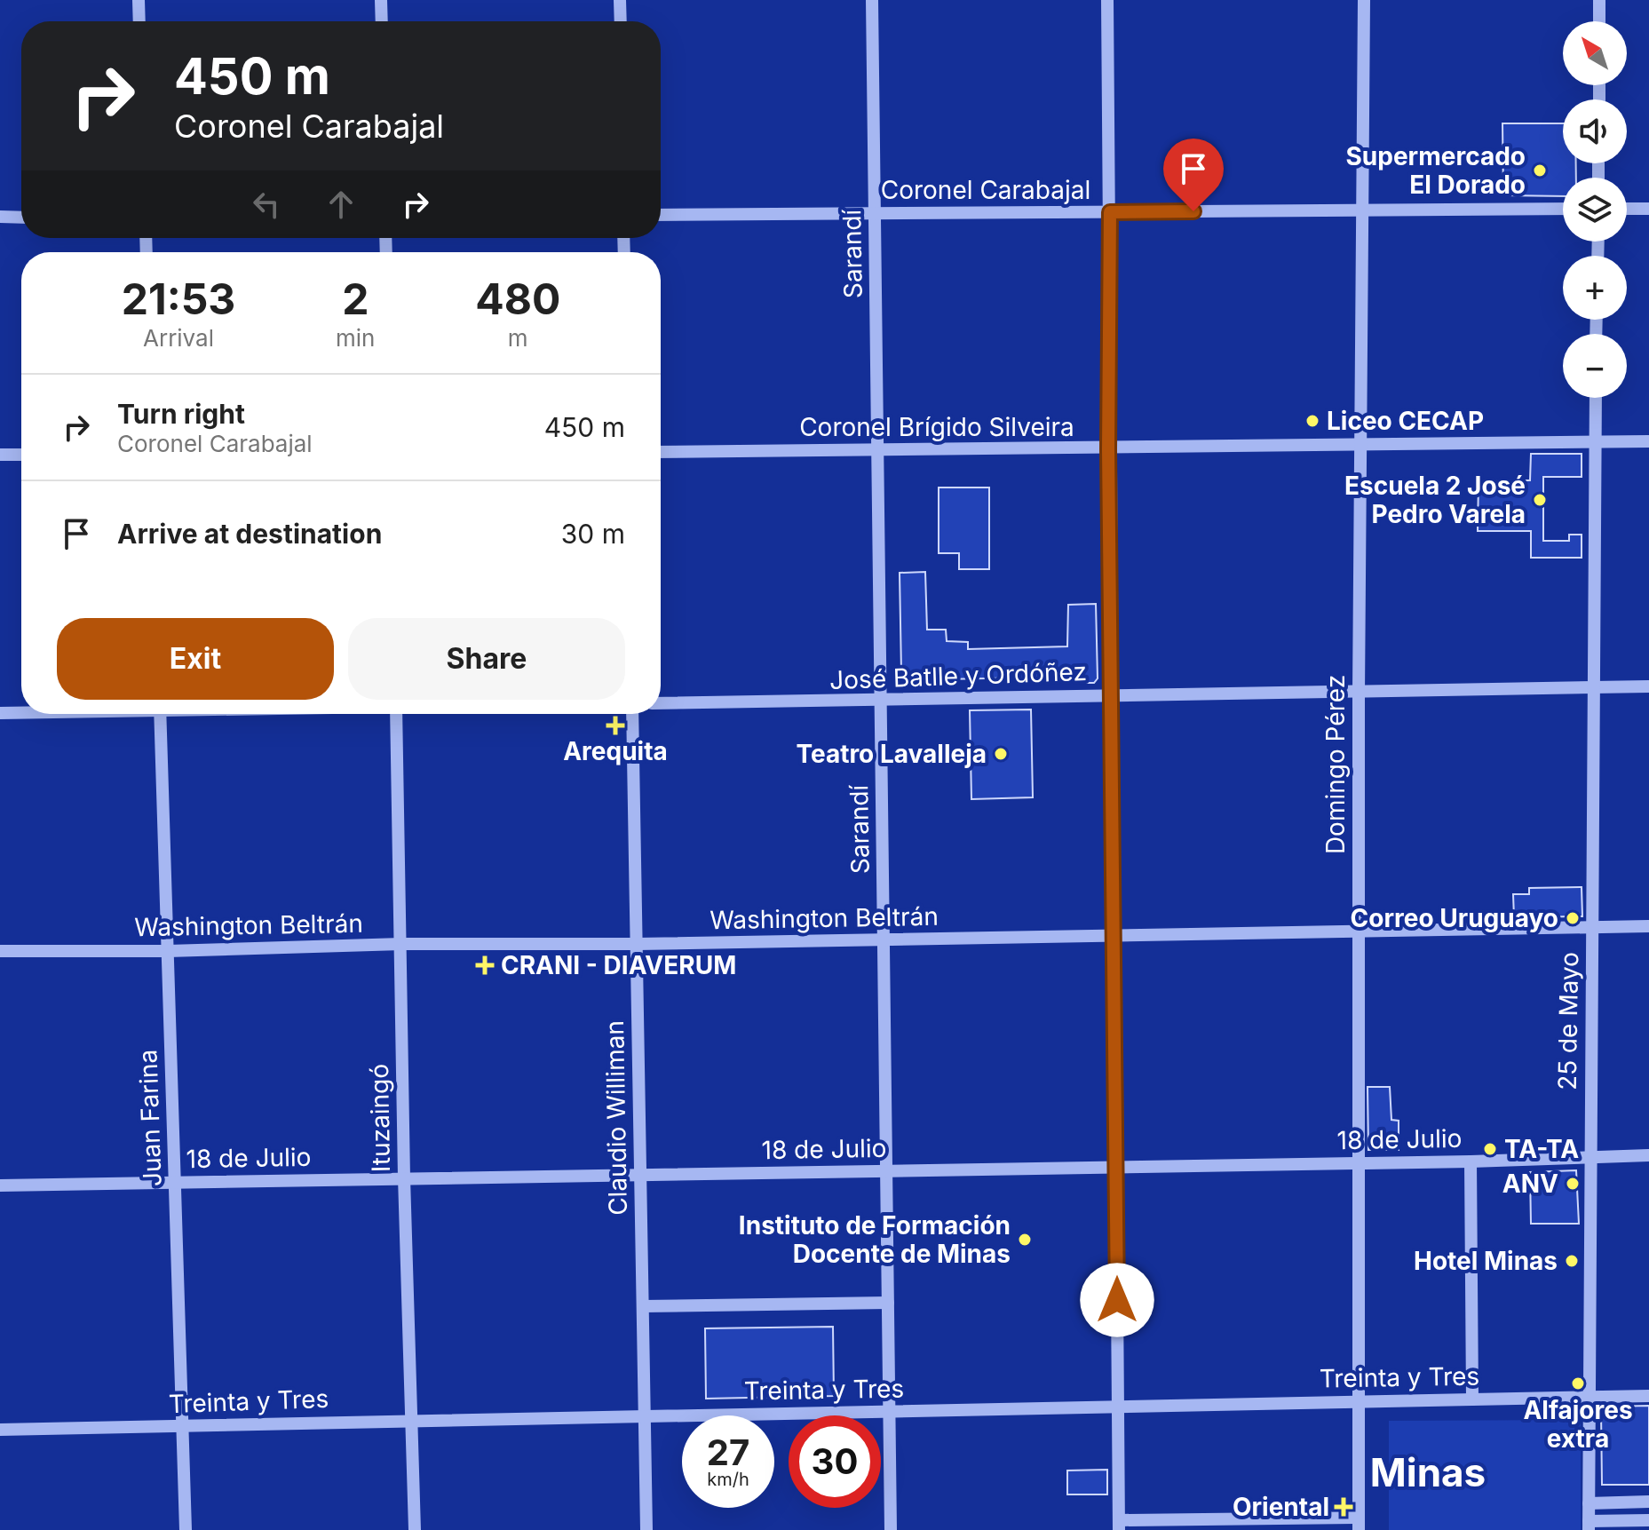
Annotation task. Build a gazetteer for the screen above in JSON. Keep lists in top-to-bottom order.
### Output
{
  "streets": {
    "street": [
      "Coronel Carabajal",
      "Sarandí",
      "Coronel Brígido Silveira",
      "José Batlle y Ordóñez",
      "Domingo Pérez",
      "Washington Beltrán",
      "25 de Mayo",
      "Juan Farina",
      "Ituzaingó",
      "Claudio Williman",
      "18 de Julio",
      "Treinta y Tres"
    ]
  },
  "crossings": [
    ["Coronel Carabajal", "Sarandí"],
    ["Coronel Carabajal", "Domingo Pérez"],
    ["Sarandí", "Coronel Brígido Silveira"],
    ["Sarandí", "José Batlle y Ordóñez"],
    ["Sarandí", "Washington Beltrán"],
    ["Sarandí", "18 de Julio"],
    ["Sarandí", "Treinta y Tres"],
    ["Coronel Brígido Silveira", "Domingo Pérez"],
    ["Coronel Brígido Silveira", "25 de Mayo"],
    ["José Batlle y Ordóñez", "Domingo Pérez"],
    ["José Batlle y Ordóñez", "25 de Mayo"],
    ["Domingo Pérez", "Washington Beltrán"],
    ["Domingo Pérez", "18 de Julio"],
    ["Domingo Pérez", "Treinta y Tres"],
    ["Washington Beltrán", "25 de Mayo"],
    ["Washington Beltrán", "Juan Farina"],
    ["Washington Beltrán", "Ituzaingó"],
    ["Washington Beltrán", "Claudio Williman"],
    ["25 de Mayo", "18 de Julio"],
    ["25 de Mayo", "Treinta y Tres"],
    ["Juan Farina", "18 de Julio"],
    ["Juan Farina", "Treinta y Tres"],
    ["Ituzaingó", "18 de Julio"],
    ["Ituzaingó", "Treinta y Tres"],
    ["Claudio Williman", "18 de Julio"],
    ["Claudio Williman", "Treinta y Tres"]
  ],
  "districts": ["Minas"],
  "places": {
    "other": [
      "Supermercado El Dorado",
      "Liceo CECAP",
      "Escuela 2 José Pedro Varela",
      "Teatro Lavalleja",
      "Correo Uruguayo",
      "TA-TA",
      "ANV",
      "Instituto de Formación Docente de Minas",
      "Hotel Minas",
      "Alfajores extra"
    ],
    "health": ["Arequita", "CRANI - DIAVERUM", "Oriental"]
  },
  "north": "top left",
  "page": {
    "map_buttons": ["+", "−"],
    "turn": ["450 m", "Coronel Carabajal"],
    "eta": [
      "21:53",
      "Arrival",
      "2",
      "min",
      "480",
      "m"
    ],
    "list": [
      {
        "name": "Turn right",
        "note": "Coronel Carabajal",
        "value": "450 m"
      },
      {
        "name": "Arrive at destination",
        "value": "30 m"
      }
    ],
    "buttons": ["Exit", "Share"],
    "speed": "27 km/h",
    "limit": "30"
  }
}
